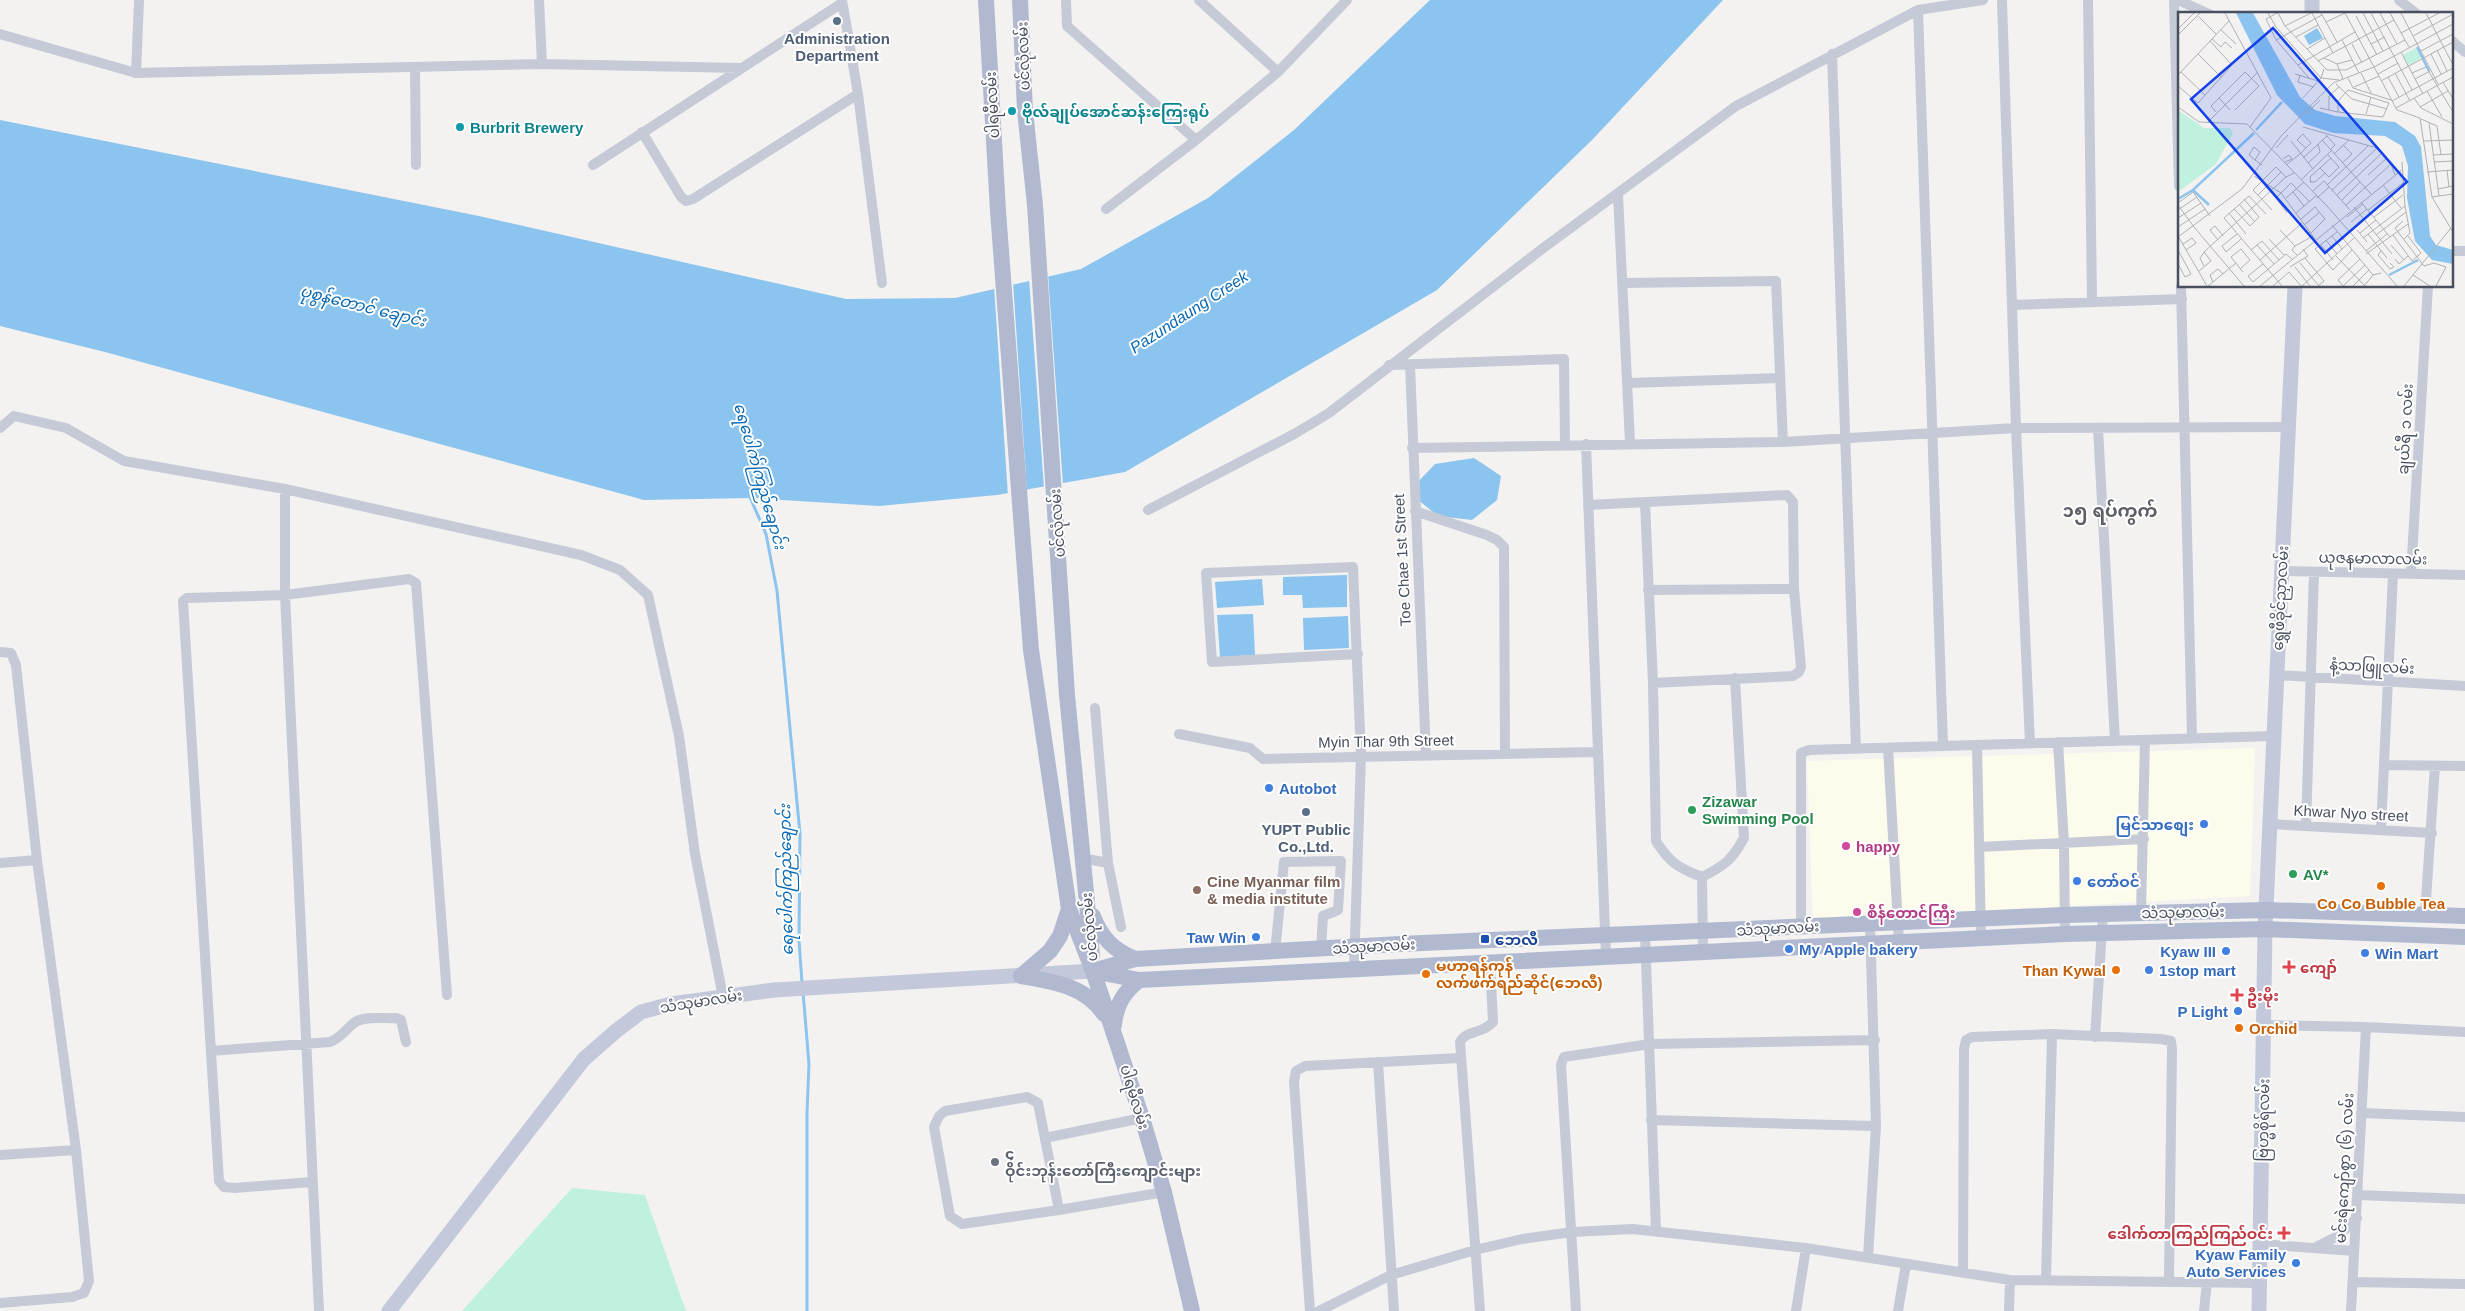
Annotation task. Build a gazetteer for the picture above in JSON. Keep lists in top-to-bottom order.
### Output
{
  "streets": {
    "main road": ["ပင်လုံလမ်း", "ပါရမီလမ်း", "သံသုမာလမ်း"],
    "street": [
      "ချယ်ရီ ၁ လမ်း",
      "ယုဇနမာလာလမ်း",
      "Toe Chae 1st Street",
      "ရွှေဖီခိုင်ညှာလမ်း",
      "နံ့သာဖြူလမ်း",
      "Myin Thar 9th Street",
      "Khwar Nyo street",
      "ဗြဟ္မစိုရ်လမ်း",
      "မင်းရဲကျော်စွာ (၆) လမ်း"
    ]
  },
  "crossings": [
    ["ပင်လုံလမ်း", "ပါရမီလမ်း"],
    ["ပင်လုံလမ်း", "သံသုမာလမ်း"],
    ["ပါရမီလမ်း", "သံသုမာလမ်း"],
    ["ချယ်ရီ ၁ လမ်း", "ယုဇနမာလာလမ်း"],
    ["ယုဇနမာလာလမ်း", "ရွှေဖီခိုင်ညှာလမ်း"],
    ["Toe Chae 1st Street", "Myin Thar 9th Street"],
    ["ရွှေဖီခိုင်ညှာလမ်း", "နံ့သာဖြူလမ်း"],
    ["ရွှေဖီခိုင်ညှာလမ်း", "Khwar Nyo street"],
    ["ရွှေဖီခိုင်ညှာလမ်း", "သံသုမာလမ်း"],
    ["ရွှေဖီခိုင်ညှာလမ်း", "ဗြဟ္မစိုရ်လမ်း"],
    ["သံသုမာလမ်း", "ဗြဟ္မစိုရ်လမ်း"]
  ],
  "districts": ["၁၅ ရပ်ကွက်"],
  "water": ["ပုစွန်တောင် ချောင်း", "Pazundaung Creek", "ရေပေါက်ကြည်ချောင်း"],
  "places": {
    "other": [
      "Administration Department",
      "ဗိုလ်ချုပ်အောင်ဆန်းကြေးရုပ်",
      "Burbrit Brewery",
      "Autobot",
      "Zizawar Swimming Pool",
      "YUPT Public Co.,Ltd.",
      "မြင်သာစျေး",
      "happy",
      "AV*",
      "တော်ဝင်",
      "Co Co Bubble Tea",
      "Cine Myanmar film & media institute",
      "စိန်တောင်ကြီး",
      "Taw Win",
      "My Apple bakery",
      "Kyaw III",
      "Win Mart",
      "Than Kywal",
      "1stop mart",
      "မဟာရန်ကုန် လက်ဖက်ရည်ဆိုင်(ဘေလီ)",
      "P Light",
      "Orchid",
      "၄ ဝိုင်းဘုန်းတော်ကြီးကျောင်းများ",
      "Kyaw Family Auto Services"
    ],
    "transit": ["ဘေလီ"],
    "health": ["ကျော်", "ဦးမိုး", "ဒေါက်တာကြည်ကြည်ဝင်း"]
  }
}
